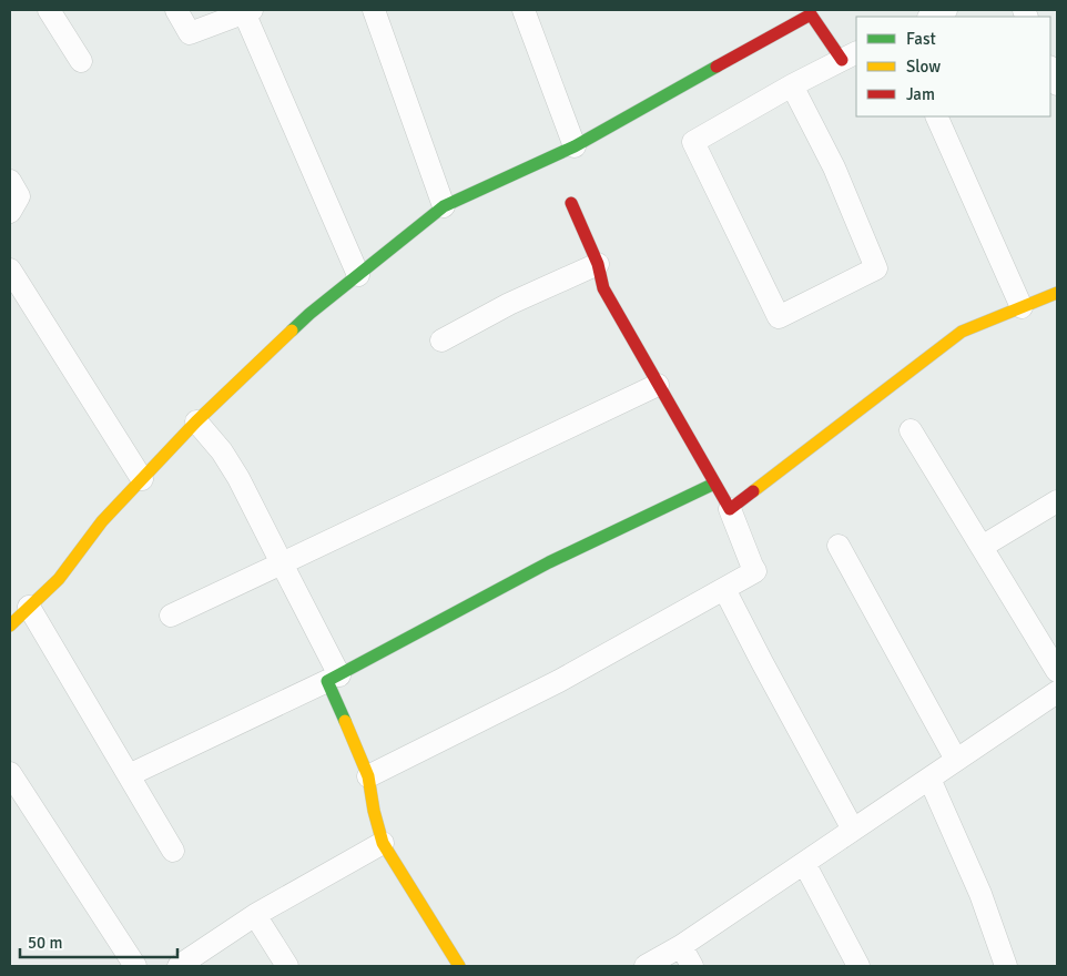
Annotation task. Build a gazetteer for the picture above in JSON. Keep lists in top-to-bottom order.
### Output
{
  "legend": ["Fast", "Slow", "Jam"],
  "scale_bar": "50 m"
}
